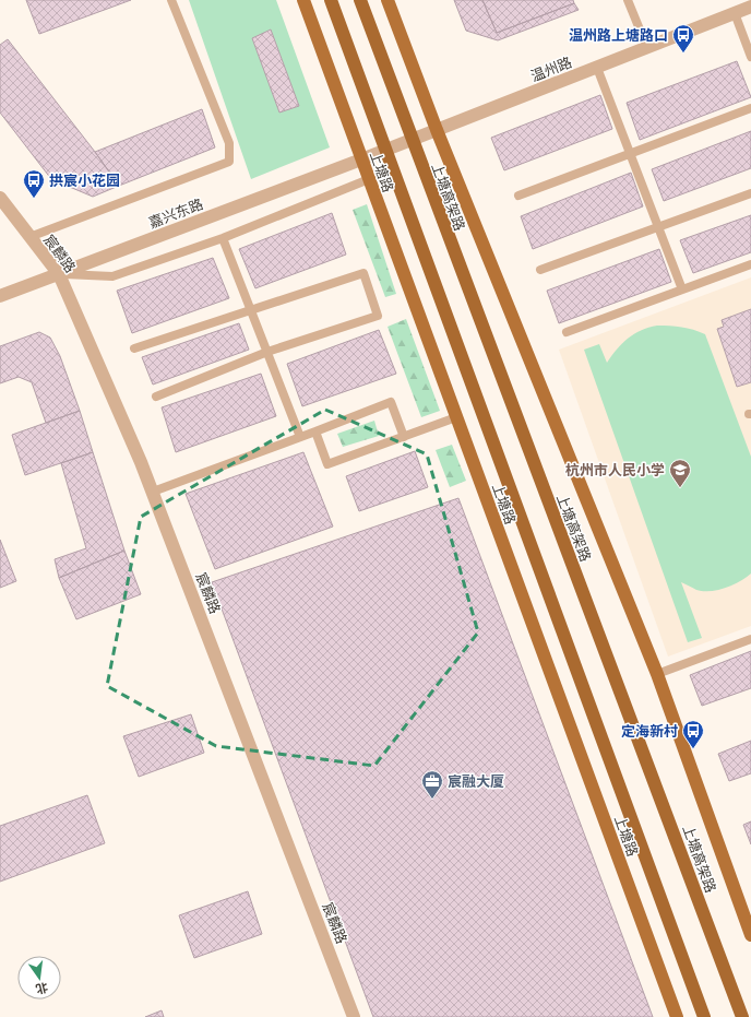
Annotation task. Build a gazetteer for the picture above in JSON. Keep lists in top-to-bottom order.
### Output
{
  "streets": {
    "highway": ["上塘高架路"],
    "main road": ["上塘路"],
    "street": ["温州路", "嘉兴东路", "宸麟路"]
  },
  "crossings": [
    ["温州路", "上塘路"],
    ["温州路", "嘉兴东路"],
    ["上塘路", "嘉兴东路"],
    ["嘉兴东路", "宸麟路"]
  ],
  "places": {
    "bus stop": ["温州路上塘路口", "拱宸小花园", "定海新村"],
    "school or university": ["杭州市人民小学"],
    "office": ["宸融大厦"]
  },
  "north": "bottom"
}
